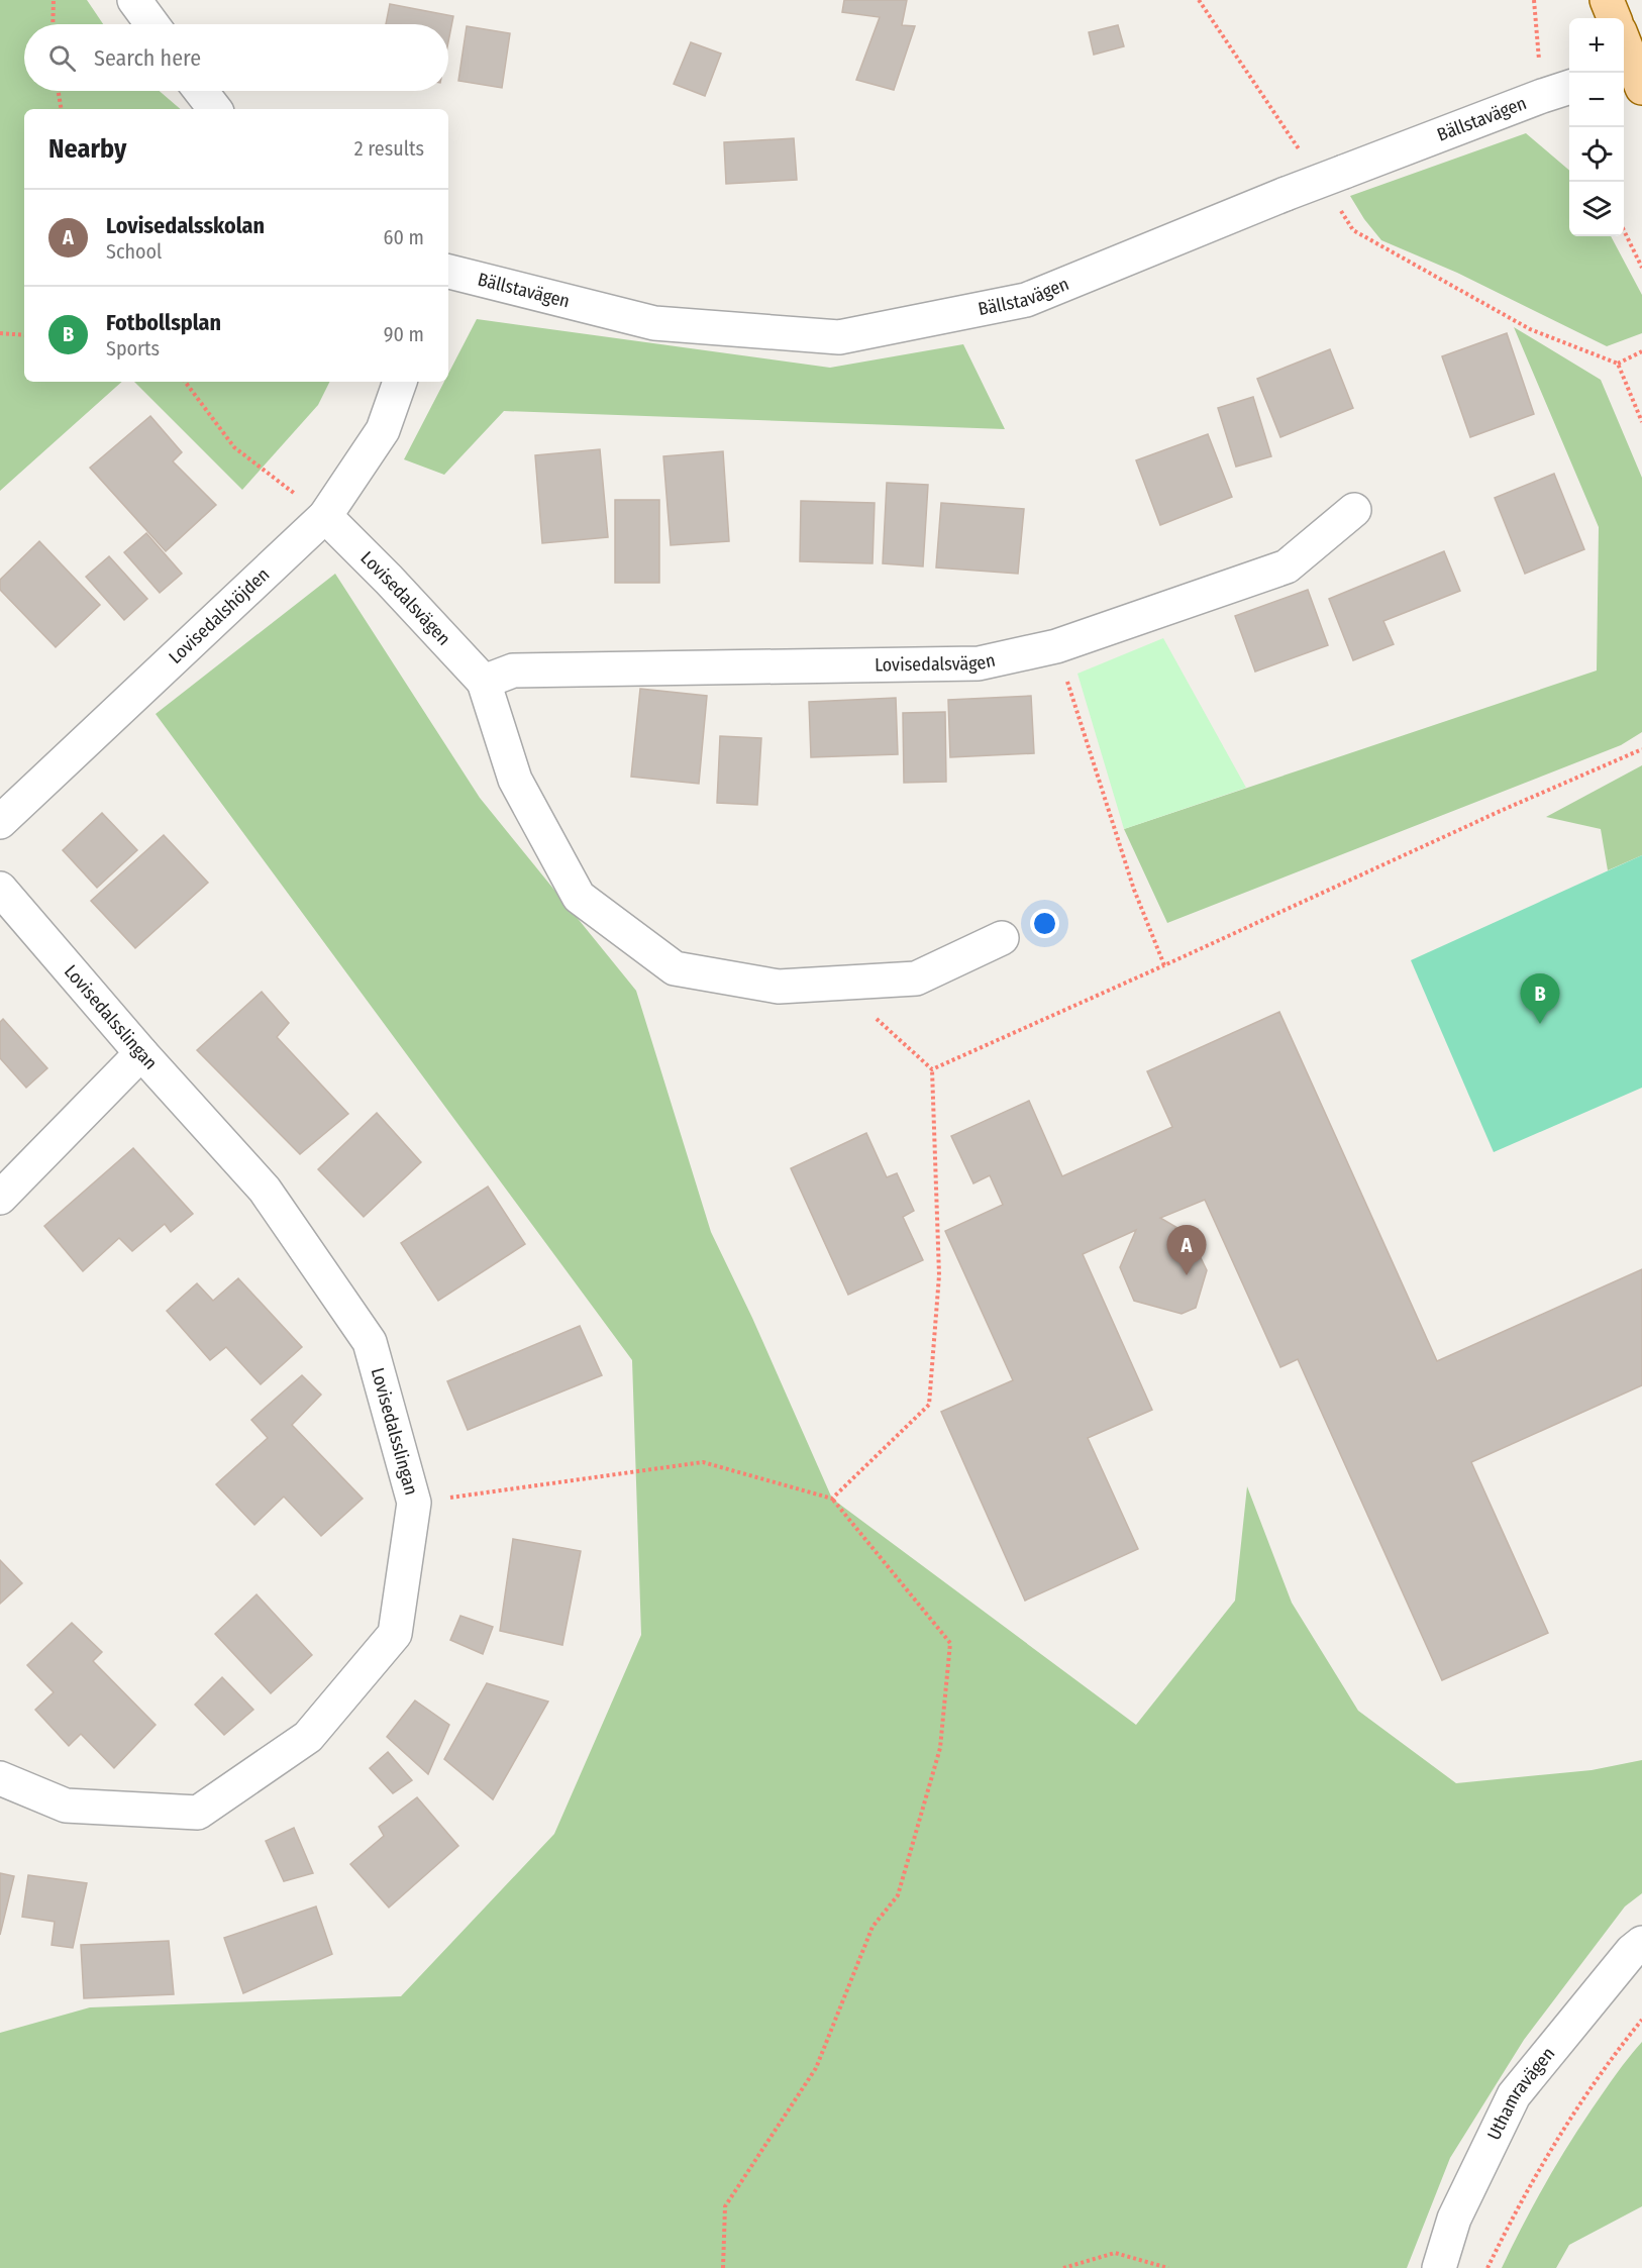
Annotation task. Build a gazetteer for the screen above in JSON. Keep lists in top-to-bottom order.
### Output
{
  "streets": {
    "street": [
      "Bällstavägen",
      "Lovisedalsvägen",
      "Lovisedalshöjden",
      "Lovisedalsslingan",
      "Uthamravägen"
    ]
  },
  "crossings": [
    ["Lovisedalsvägen", "Lovisedalshöjden"]
  ],
  "page": {
    "map_buttons": ["+", "−"],
    "search": "Search here",
    "heading": ["Nearby", "2 results"],
    "list": [
      {
        "mark": "A",
        "name": "Lovisedalsskolan",
        "note": "School",
        "value": "60 m"
      },
      {
        "mark": "B",
        "name": "Fotbollsplan",
        "note": "Sports",
        "value": "90 m"
      }
    ],
    "pins": ["B", "A"]
  }
}
